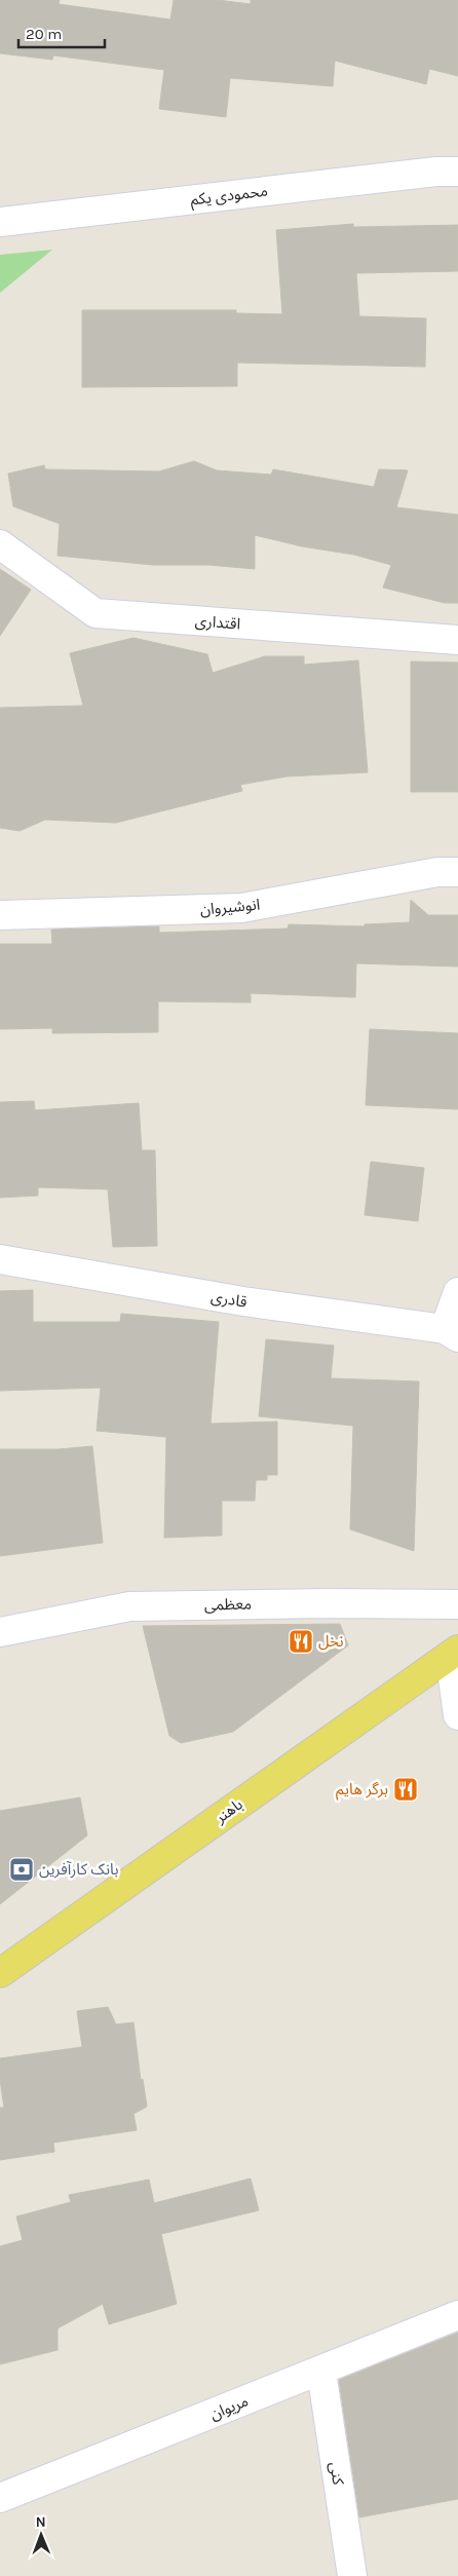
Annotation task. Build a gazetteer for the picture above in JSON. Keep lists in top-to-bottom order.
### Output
{
  "streets": {
    "main road": ["باهنر"],
    "street": [
      "محمودی یکم",
      "اقتداری",
      "انوشیروان",
      "قادری",
      "معظمی",
      "مریوان",
      "کنی"
    ]
  },
  "crossings": [
    ["مریوان", "کنی"]
  ],
  "places": {
    "restaurant": ["نخل", "برگر هایم"],
    "bank": ["بانک کارآفرین"]
  },
  "scale_bar": "20 m",
  "north": "top"
}
